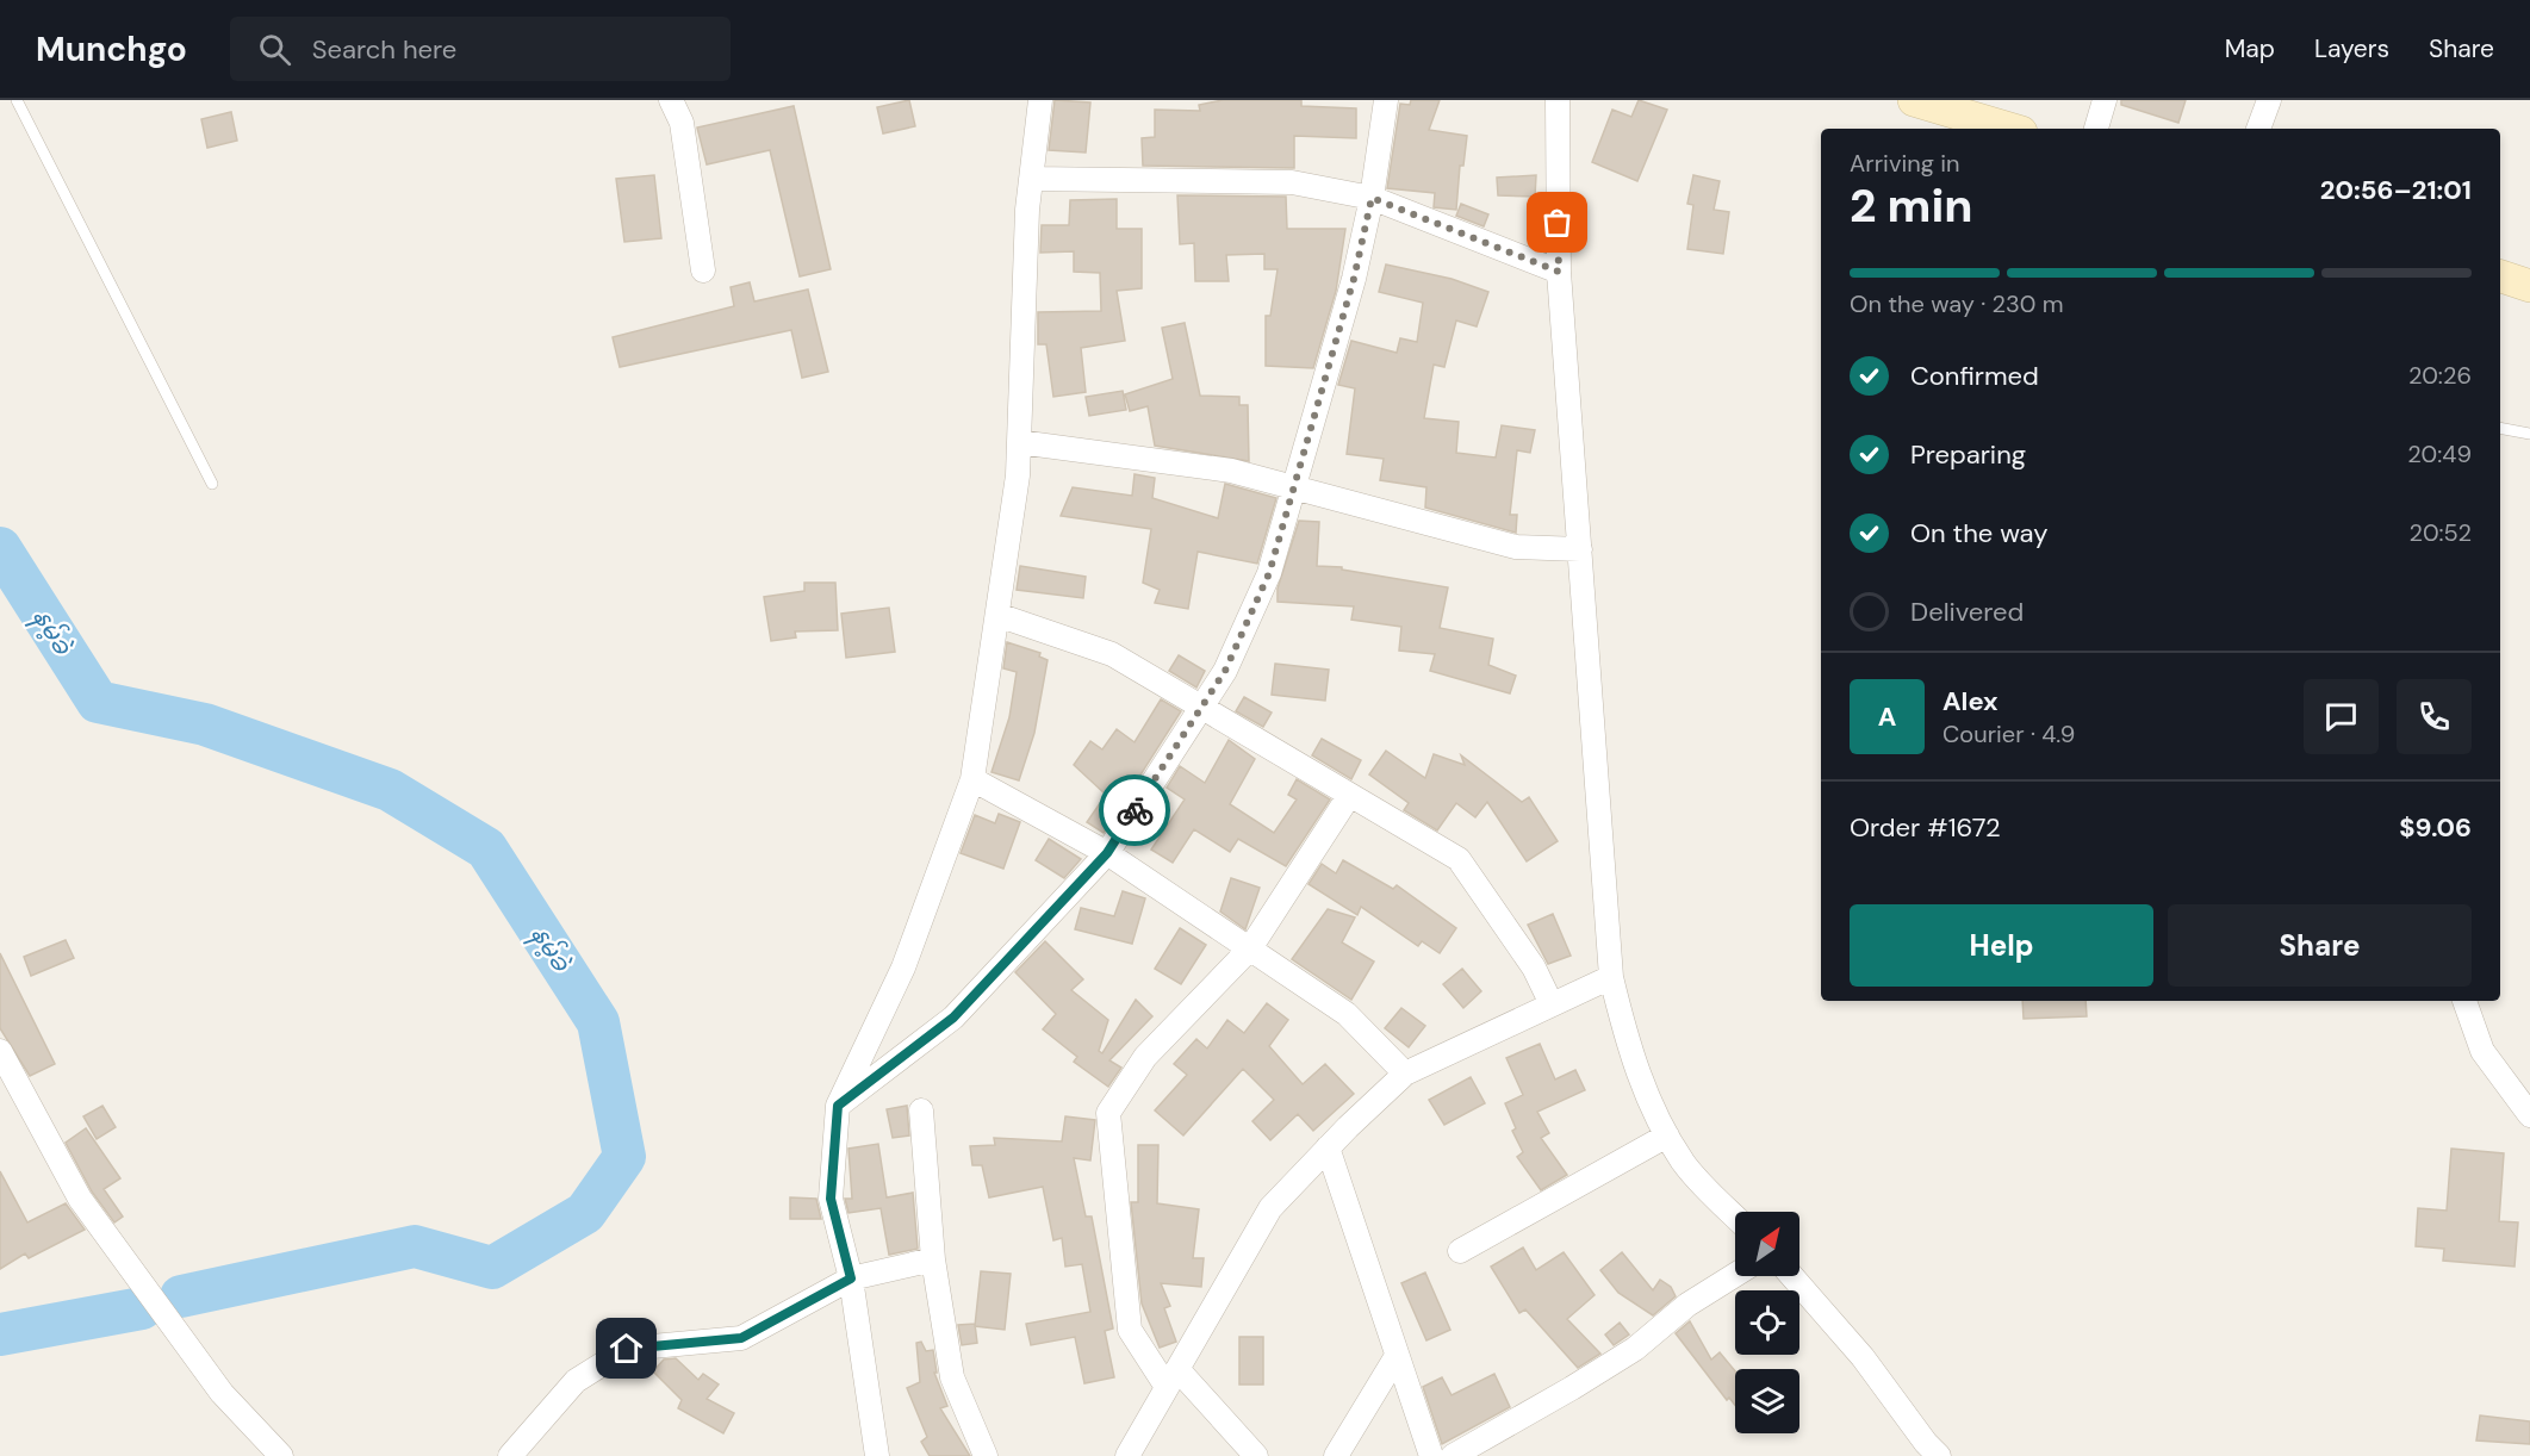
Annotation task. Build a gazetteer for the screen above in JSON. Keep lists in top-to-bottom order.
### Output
{
  "water": ["နမ့်ခဲ"],
  "north": "top right",
  "page": {
    "header": "Munchgo",
    "search": "Search here",
    "nav": ["Map", "Layers", "Share"],
    "heading": ["2 min", "Arriving in", "20:56–21:01"],
    "panel": [
      "Alex",
      "Courier · 4.9",
      "Order #1672",
      "$9.06"
    ],
    "bar": "On the way · 230 m",
    "list": [
      ["Confirmed", "20:26"],
      ["Preparing", "20:49"],
      ["On the way", "20:52"],
      "Delivered"
    ],
    "round": "A",
    "buttons": ["Help", "Share"]
  }
}
